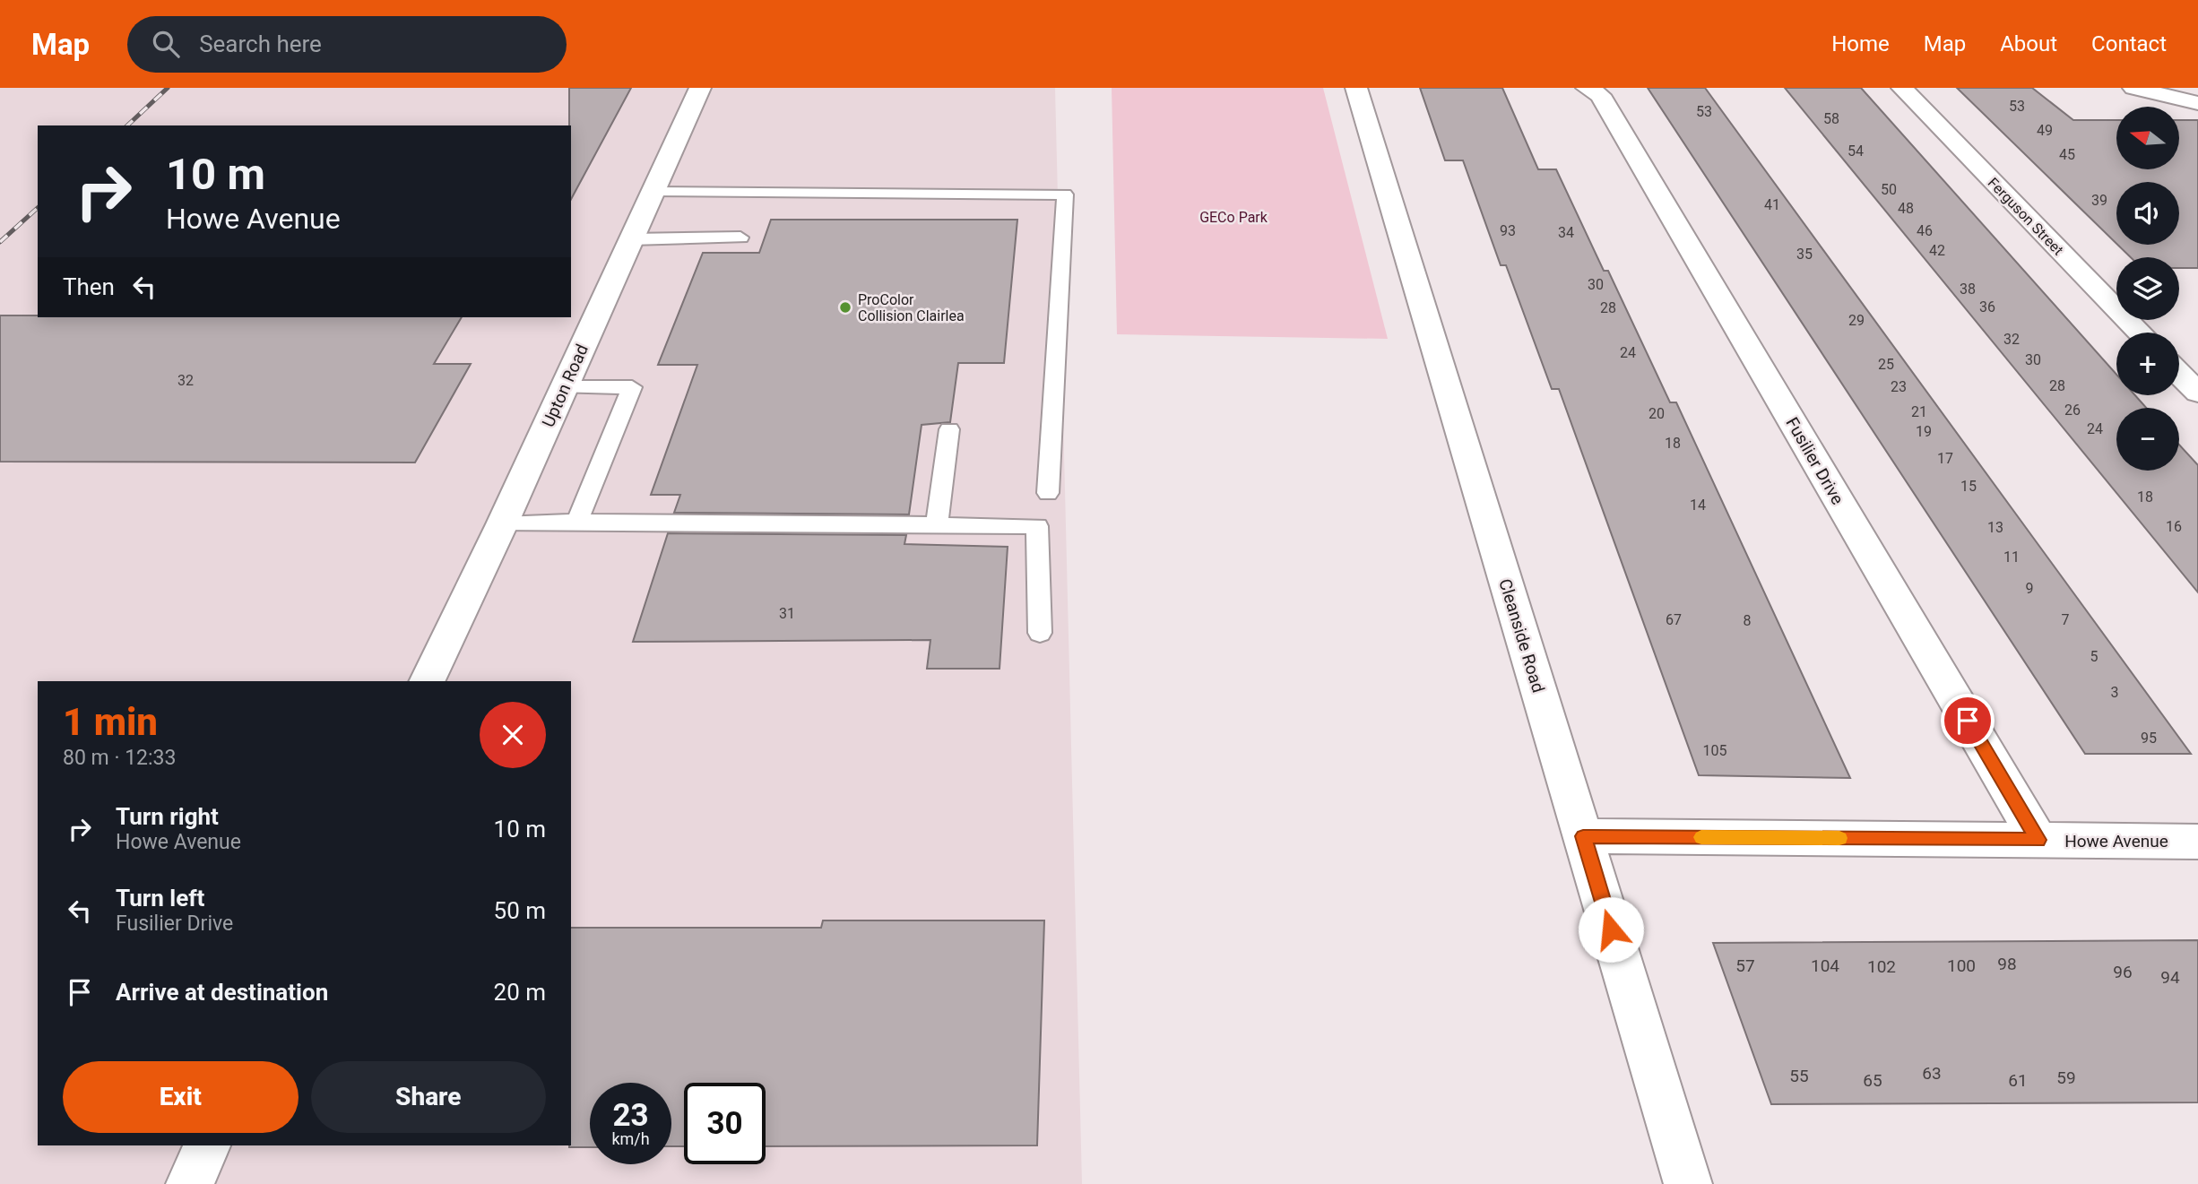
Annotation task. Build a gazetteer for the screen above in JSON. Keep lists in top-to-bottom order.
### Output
{
  "streets": {
    "street": [
      "Ferguson Street",
      "Upton Road",
      "Fusilier Drive",
      "Cleanside Road",
      "Howe Avenue"
    ]
  },
  "crossings": [
    ["Fusilier Drive", "Howe Avenue"],
    ["Cleanside Road", "Howe Avenue"]
  ],
  "parks": ["GECo Park"],
  "places": ["ProColor Collision Clairlea"],
  "house_numbers": [
    "53",
    "53",
    "58",
    "49",
    "54",
    "45",
    "50",
    "39",
    "41",
    "48",
    "93",
    "46",
    "34",
    "42",
    "35",
    "30",
    "38",
    "36",
    "28",
    "29",
    "32",
    "24",
    "30",
    "25",
    "32",
    "28",
    "23",
    "26",
    "21",
    "20",
    "24",
    "19",
    "18",
    "17",
    "15",
    "18",
    "14",
    "16",
    "13",
    "11",
    "9",
    "31",
    "67",
    "7",
    "8",
    "5",
    "3",
    "95",
    "105",
    "98",
    "57",
    "104",
    "100",
    "102",
    "96",
    "94",
    "63",
    "55",
    "59",
    "65",
    "61"
  ],
  "north": "left",
  "page": {
    "header": "Map",
    "search": "Search here",
    "nav": [
      "Home",
      "Map",
      "About",
      "Contact"
    ],
    "map_buttons": ["+", "−"],
    "turn": ["10 m", "Howe Avenue"],
    "then": "Then",
    "heading": ["1 min", "80 m · 12:33"],
    "list": [
      {
        "name": "Turn right",
        "note": "Howe Avenue",
        "value": "10 m"
      },
      {
        "name": "Turn left",
        "note": "Fusilier Drive",
        "value": "50 m"
      },
      {
        "name": "Arrive at destination",
        "value": "20 m"
      }
    ],
    "buttons": ["Exit", "Share"],
    "speed": "23 km/h",
    "limit": "30"
  }
}
